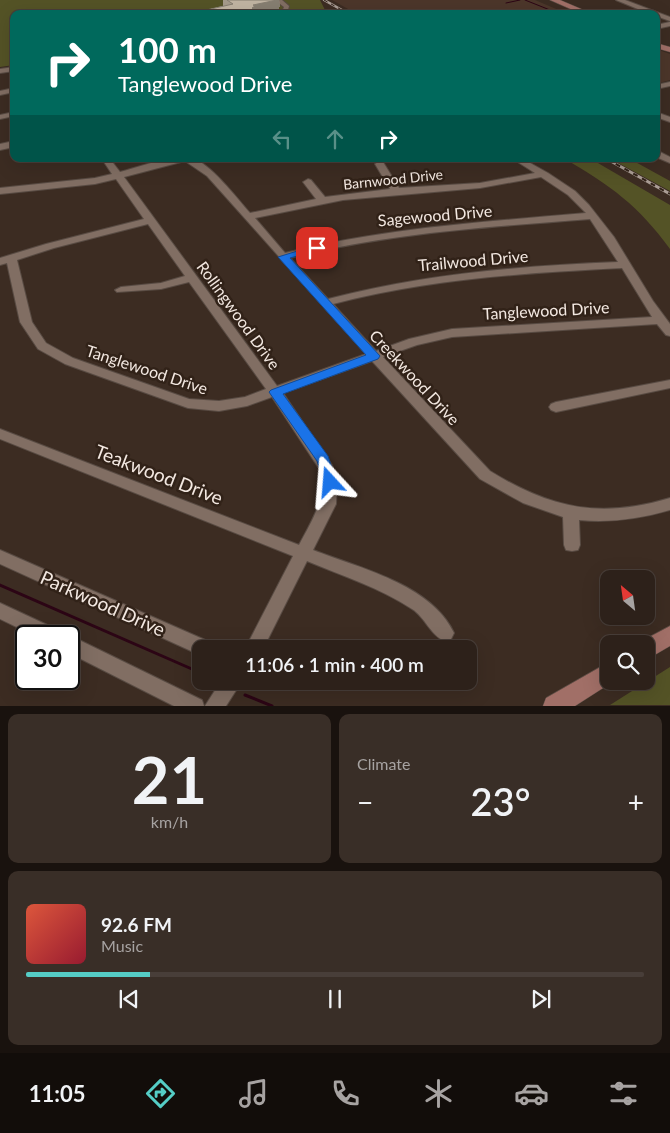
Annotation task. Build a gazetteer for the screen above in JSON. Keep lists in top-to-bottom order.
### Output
{
  "streets": {
    "street": [
      "Barnwood Drive",
      "Sagewood Drive",
      "Trailwood Drive",
      "Tanglewood Drive",
      "Rollingwood Drive",
      "Creekwood Drive",
      "Teakwood Drive",
      "Parkwood Drive"
    ]
  },
  "crossings": [
    ["Barnwood Drive", "Creekwood Drive"],
    ["Sagewood Drive", "Creekwood Drive"],
    ["Trailwood Drive", "Creekwood Drive"],
    ["Tanglewood Drive", "Rollingwood Drive"],
    ["Tanglewood Drive", "Creekwood Drive"],
    ["Rollingwood Drive", "Teakwood Drive"]
  ],
  "north": "top left",
  "page": {
    "turn": ["100 m", "Tanglewood Drive"],
    "limit": "30",
    "trip": "11:06 · 1 min · 400 m",
    "tile": [
      ["21", "km/h"],
      "Climate"
    ],
    "heat": ["−", "23°", "+"],
    "song": ["92.6 FM", "Music"],
    "tabs": "11:05"
  }
}
